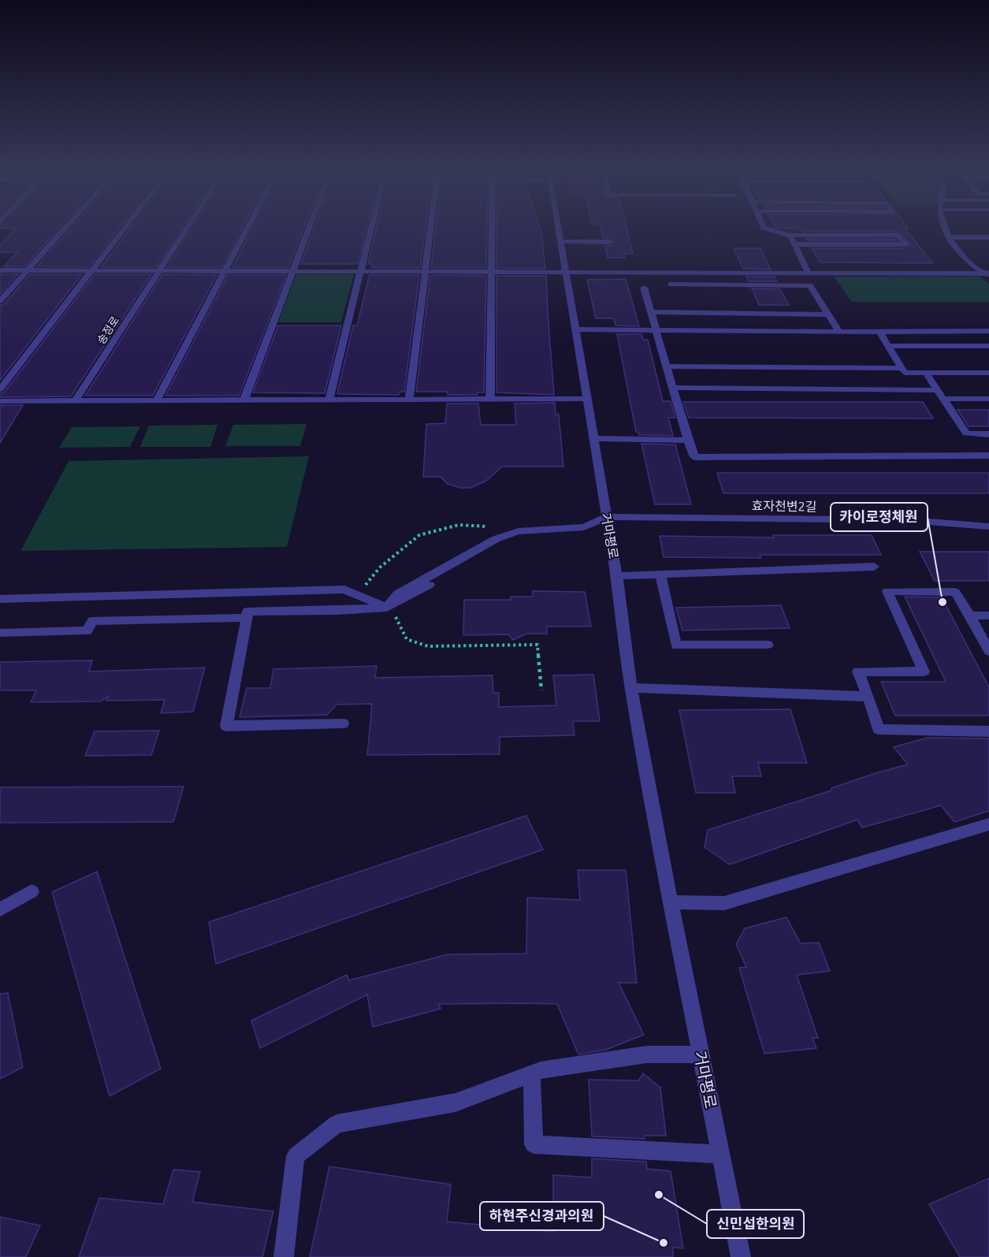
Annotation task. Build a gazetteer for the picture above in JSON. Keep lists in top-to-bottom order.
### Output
{
  "streets": {
    "street": ["송정로", "효자천변2길", "거마평로"]
  },
  "crossings": [
    ["효자천변2길", "거마평로"]
  ],
  "places": ["카이로정체원", "신민섭한의원", "하현주신경과의원"]
}
